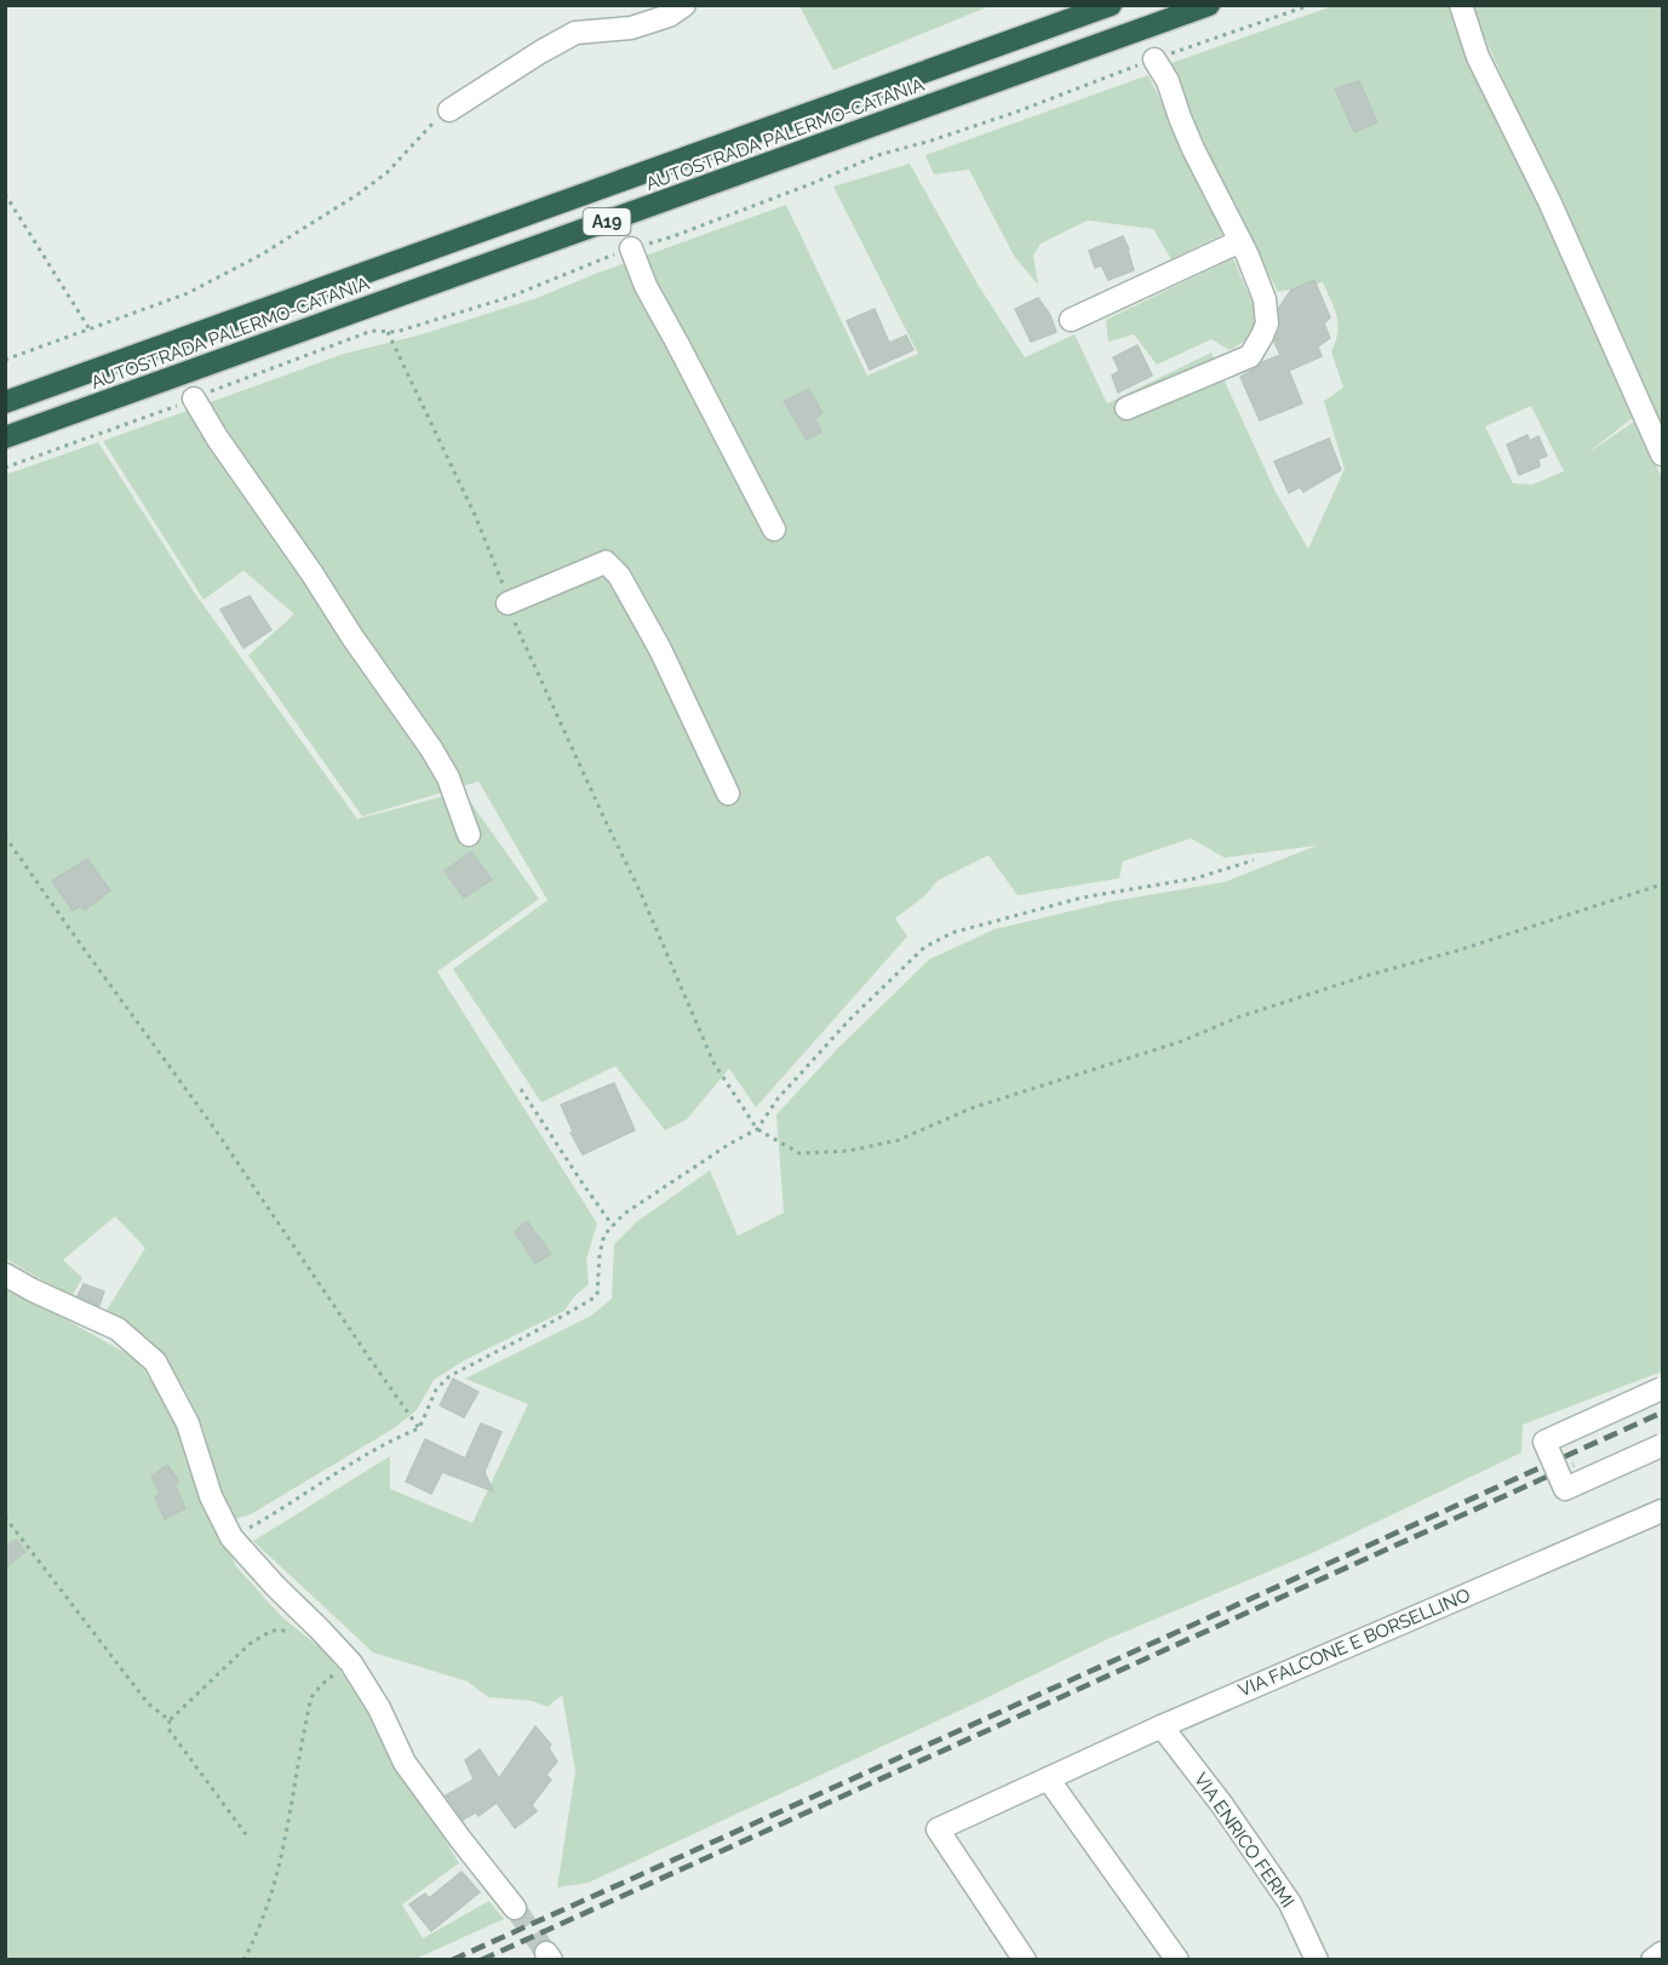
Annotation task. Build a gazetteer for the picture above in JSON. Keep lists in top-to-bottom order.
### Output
{
  "streets": {
    "highway": ["AUTOSTRADA PALERMO-CATANIA", "A19"],
    "street": ["VIA FALCONE E BORSELLINO", "VIA ENRICO FERMI"]
  },
  "crossings": [
    ["VIA FALCONE E BORSELLINO", "VIA ENRICO FERMI"]
  ]
}
